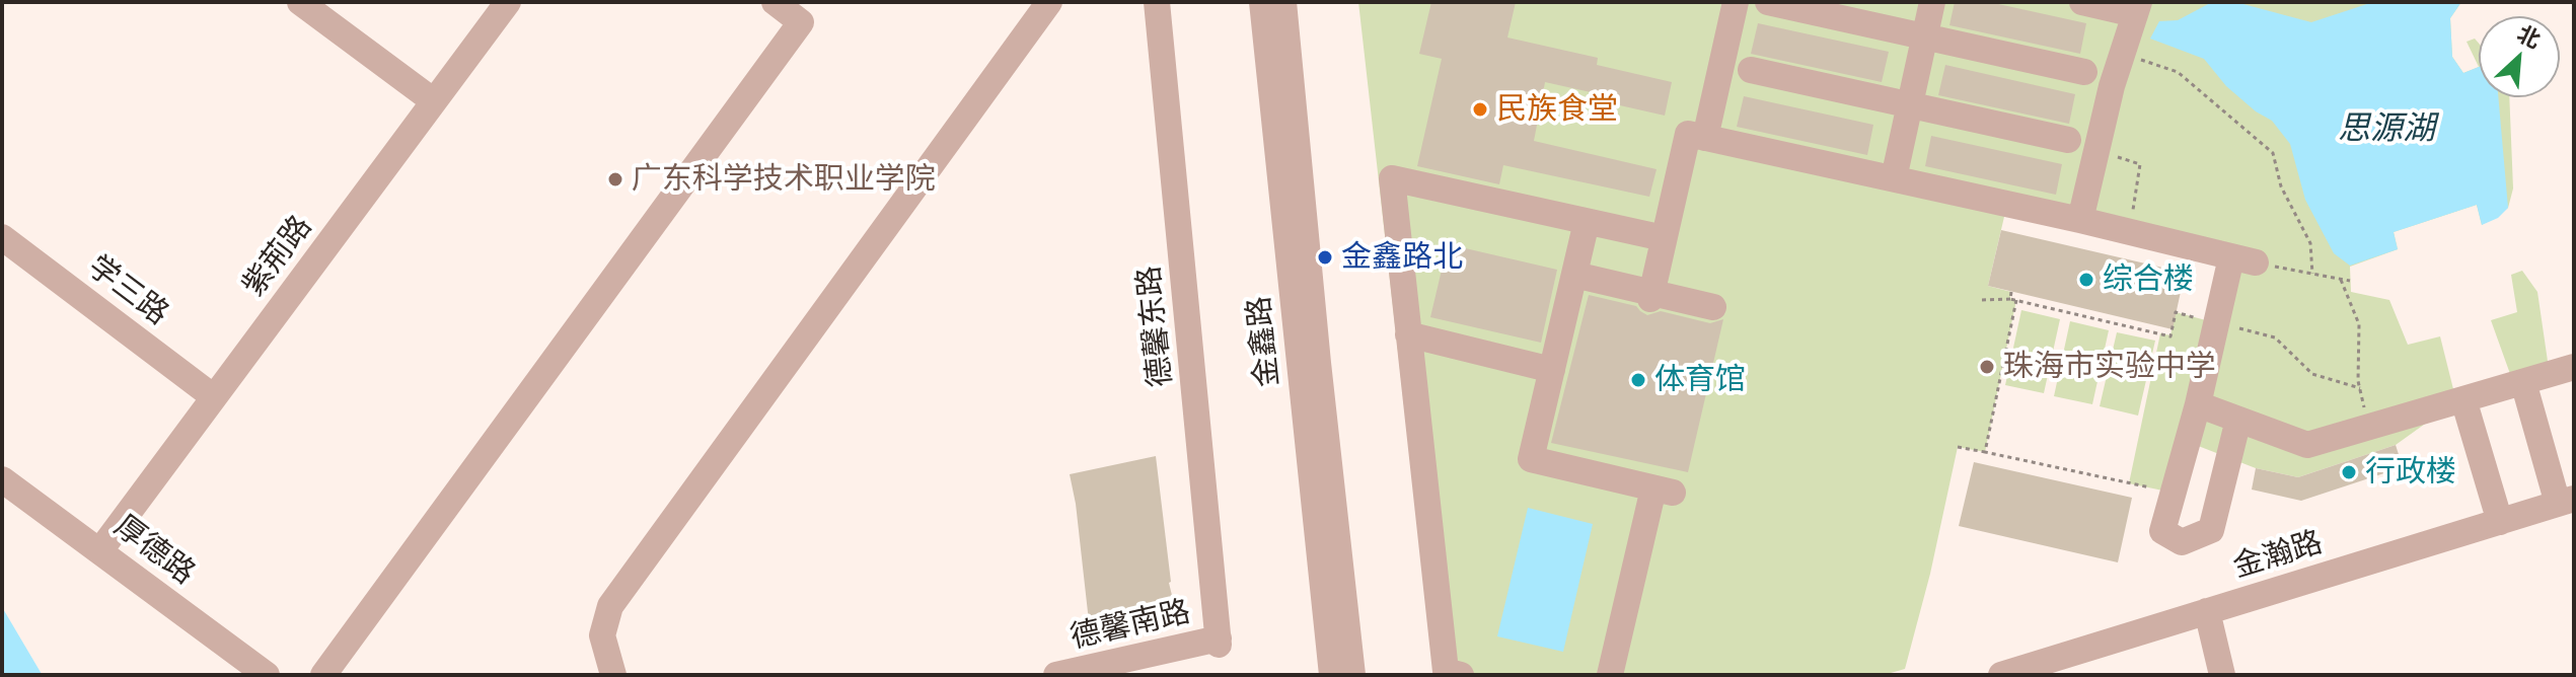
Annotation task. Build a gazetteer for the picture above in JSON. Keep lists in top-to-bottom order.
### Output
{
  "streets": {
    "street": [
      "紫荊路",
      "学三路",
      "德馨东路",
      "金鑫路",
      "厚德路",
      "金瀚路",
      "德馨南路"
    ]
  },
  "crossings": [
    ["紫荊路", "学三路"],
    ["紫荊路", "厚德路"],
    ["德馨东路", "德馨南路"]
  ],
  "water": ["思源湖"],
  "places": [
    "民族食堂",
    "广东科学技术职业学院",
    "金鑫路北",
    "综合楼",
    "珠海市实验中学",
    "体育馆",
    "行政楼"
  ],
  "north": "top right"
}
